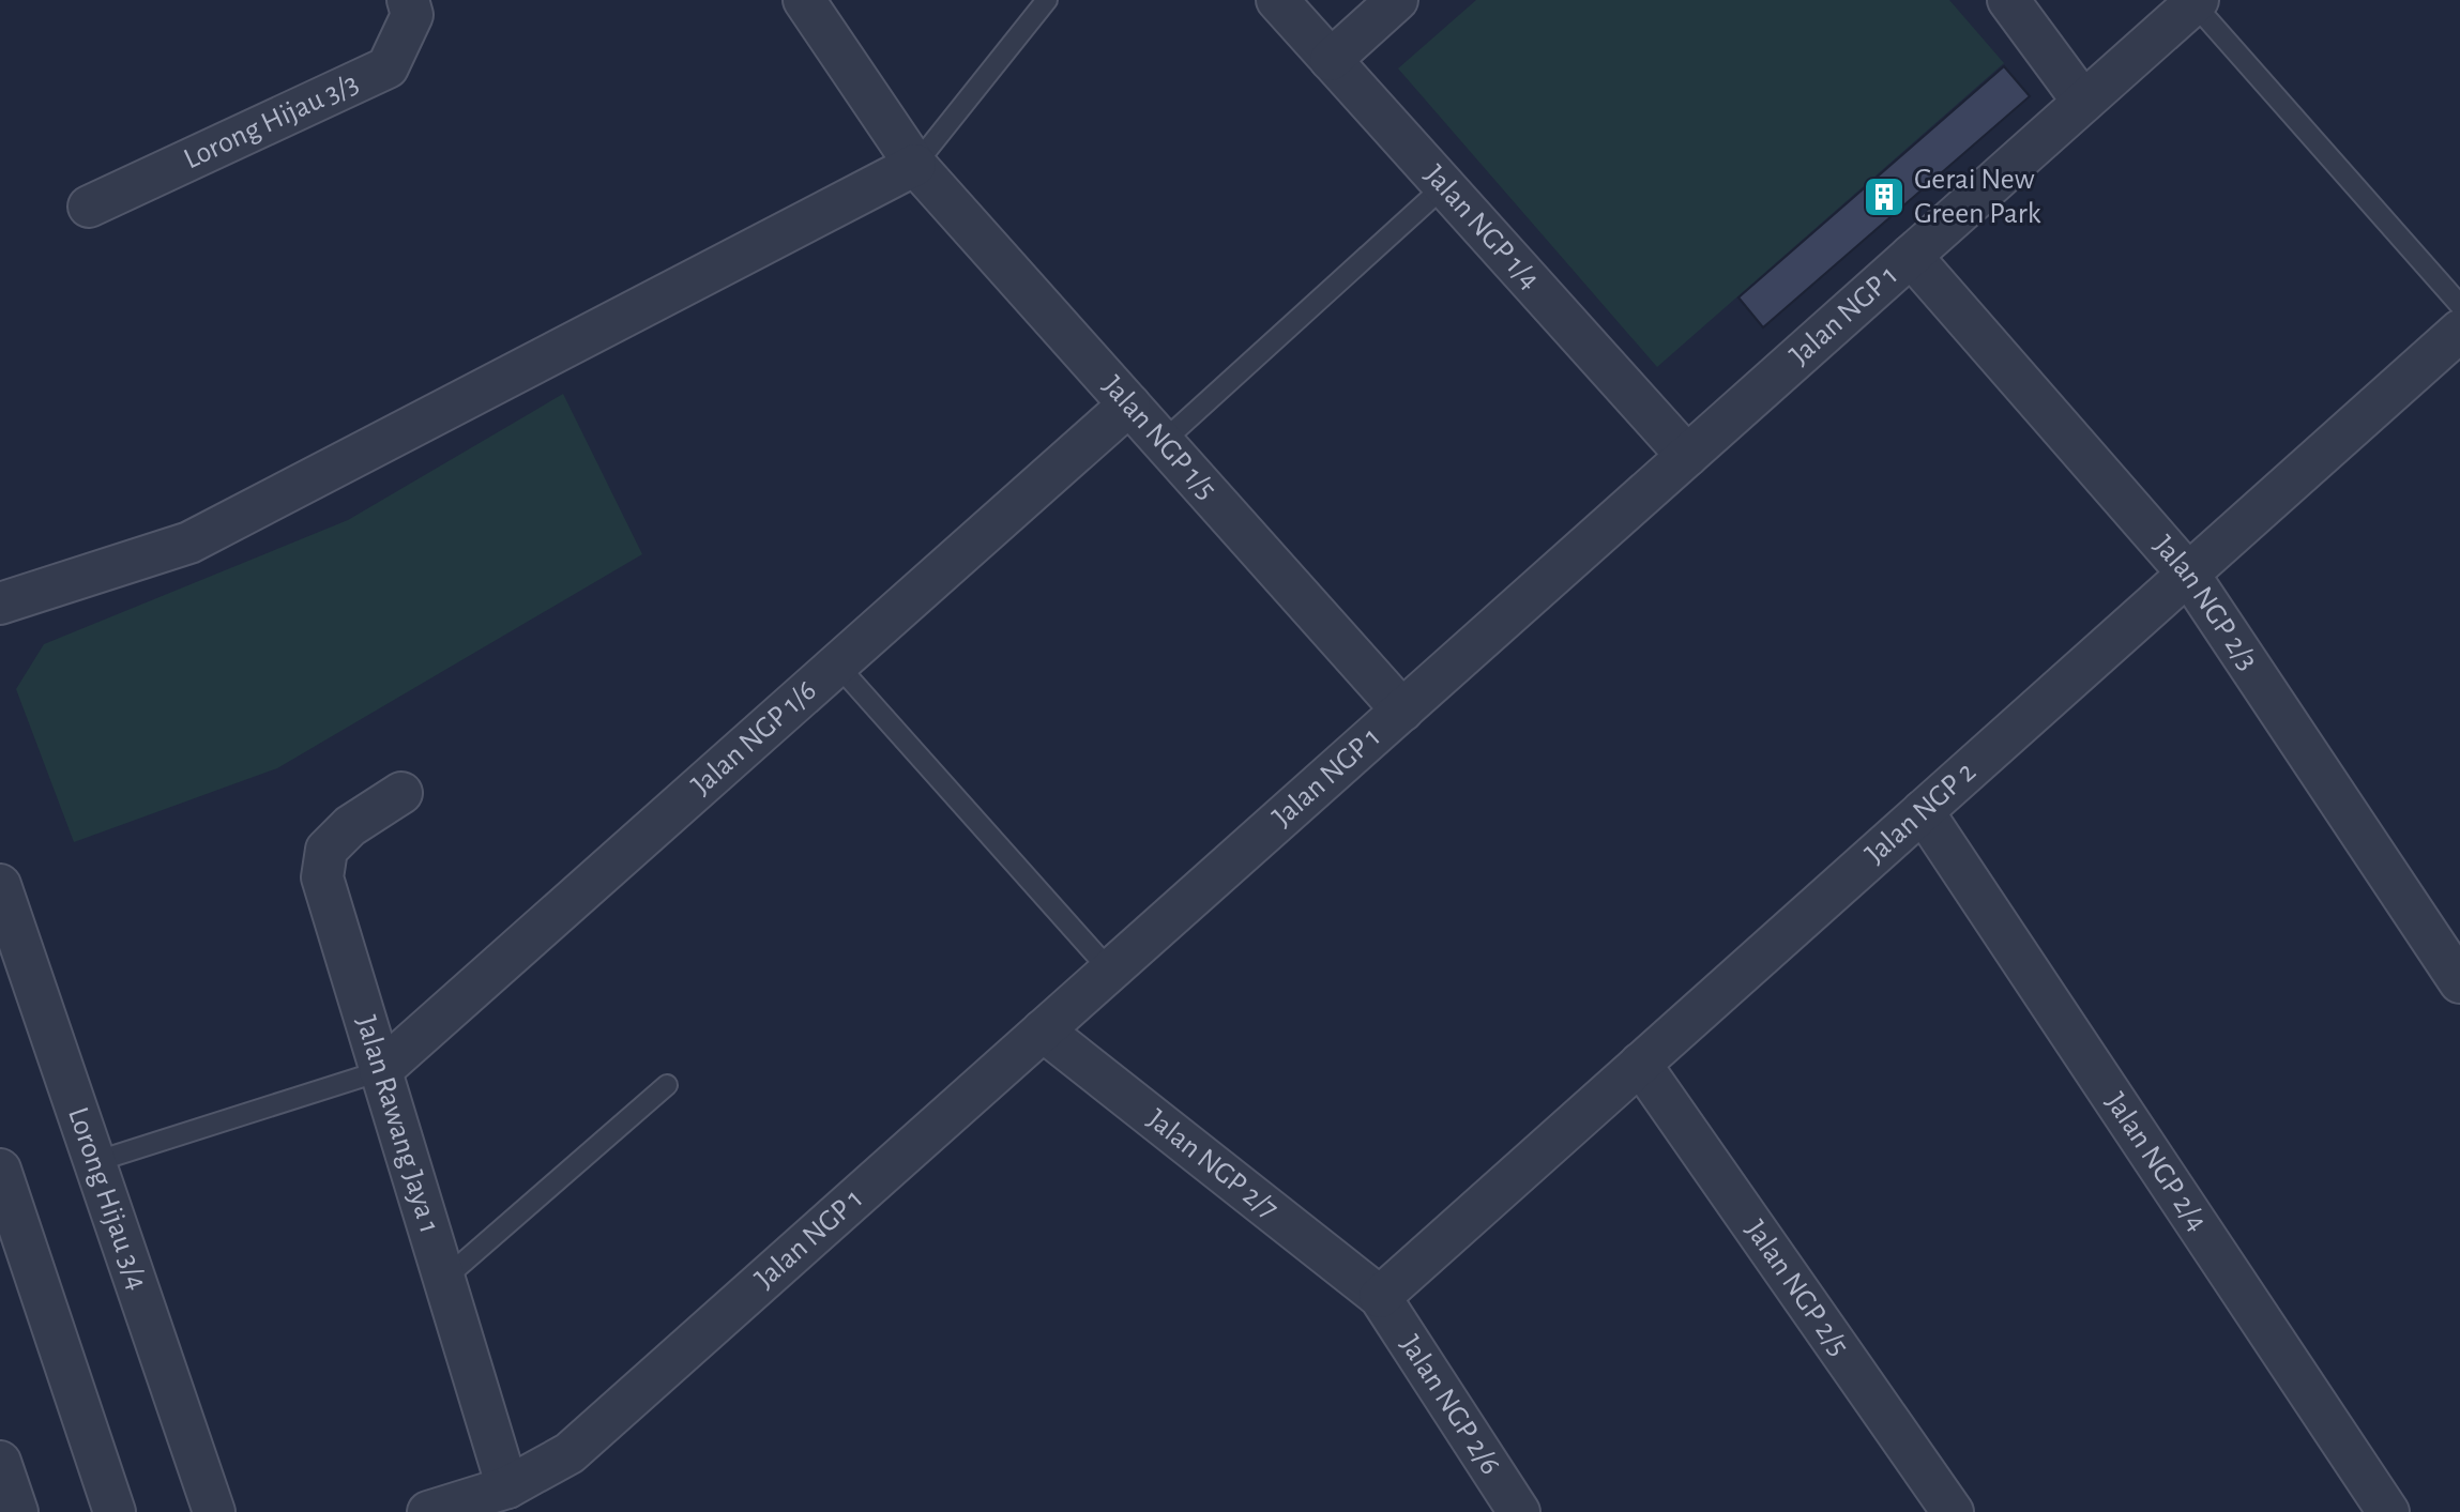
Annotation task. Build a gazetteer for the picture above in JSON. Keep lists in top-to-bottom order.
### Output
{
  "streets": {
    "street": [
      "Lorong Hijau 3/3",
      "Jalan NGP 1/4",
      "Jalan NGP 1",
      "Jalan NGP 1/5",
      "Jalan NGP 2/3",
      "Jalan NGP 1/6",
      "Jalan NGP 2",
      "Jalan Rawang Jaya 1",
      "Jalan NGP 2/4",
      "Jalan NGP 2/7",
      "Lorong Hijau 3/4",
      "Jalan NGP 2/5",
      "Jalan NGP 2/6"
    ]
  },
  "crossings": [
    ["Jalan NGP 1/4", "Jalan NGP 1"],
    ["Jalan NGP 1", "Jalan NGP 1/5"],
    ["Jalan NGP 1", "Jalan NGP 2/3"],
    ["Jalan NGP 1", "Jalan Rawang Jaya 1"],
    ["Jalan NGP 1", "Jalan NGP 2/7"],
    ["Jalan NGP 1/5", "Jalan NGP 1/6"],
    ["Jalan NGP 2/3", "Jalan NGP 2"],
    ["Jalan NGP 1/6", "Jalan Rawang Jaya 1"],
    ["Jalan NGP 2", "Jalan NGP 2/4"],
    ["Jalan NGP 2", "Jalan NGP 2/7"],
    ["Jalan NGP 2", "Jalan NGP 2/5"],
    ["Jalan NGP 2", "Jalan NGP 2/6"],
    ["Jalan NGP 2/7", "Jalan NGP 2/6"]
  ],
  "places": {
    "building": ["Gerai New Green Park"]
  }
}
